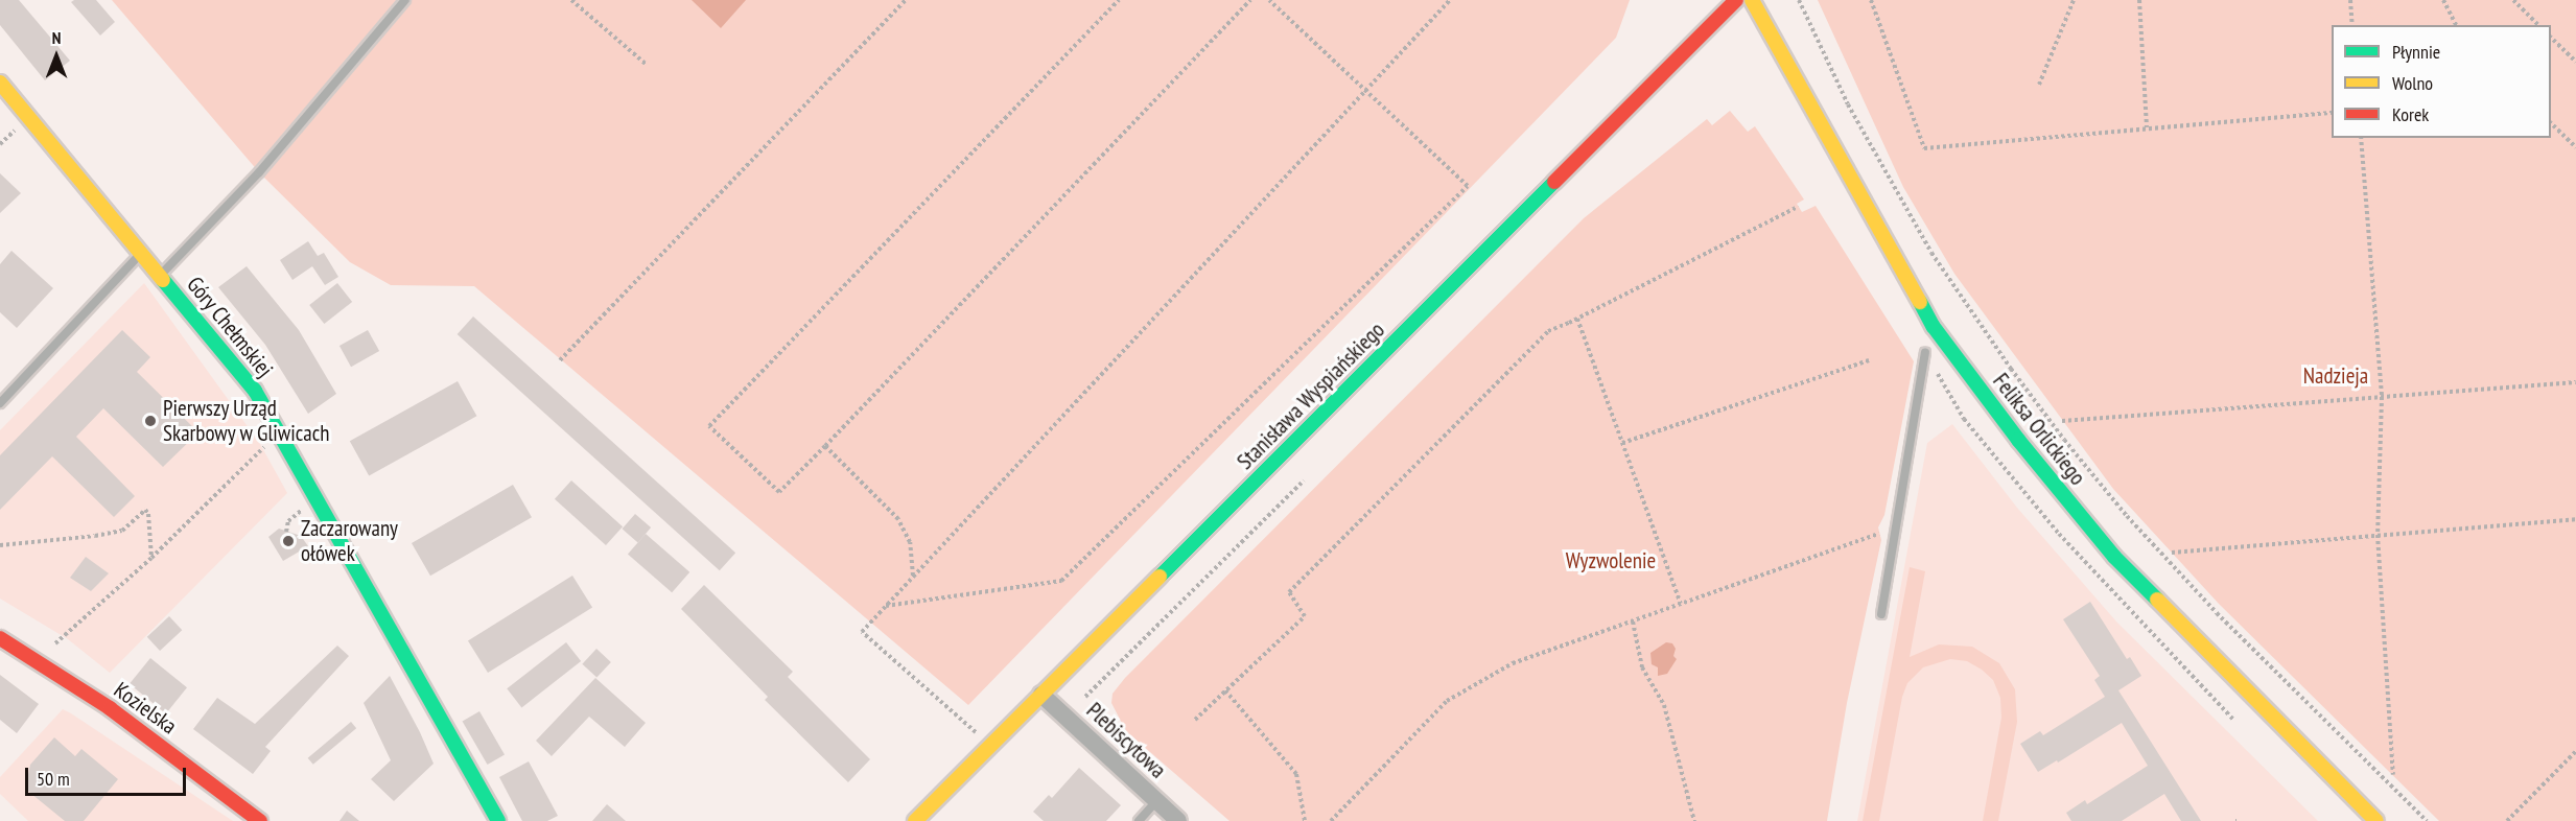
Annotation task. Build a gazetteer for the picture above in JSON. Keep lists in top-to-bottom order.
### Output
{
  "streets": {
    "street": [
      "Góry Chełmskiej",
      "Stanisława Wyspiańskiego",
      "Feliksa Orlickiego",
      "Kozielska",
      "Plebiscytowa"
    ]
  },
  "crossings": [
    ["Stanisława Wyspiańskiego", "Plebiscytowa"]
  ],
  "parks": ["Nadzieja", "Wyzwolenie"],
  "places": ["Pierwszy Urząd Skarbowy w Gliwicach", "Zaczarowany ołówek"],
  "legend": ["Płynnie", "Wolno", "Korek"],
  "scale_bar": "50 m",
  "north": "top"
}
